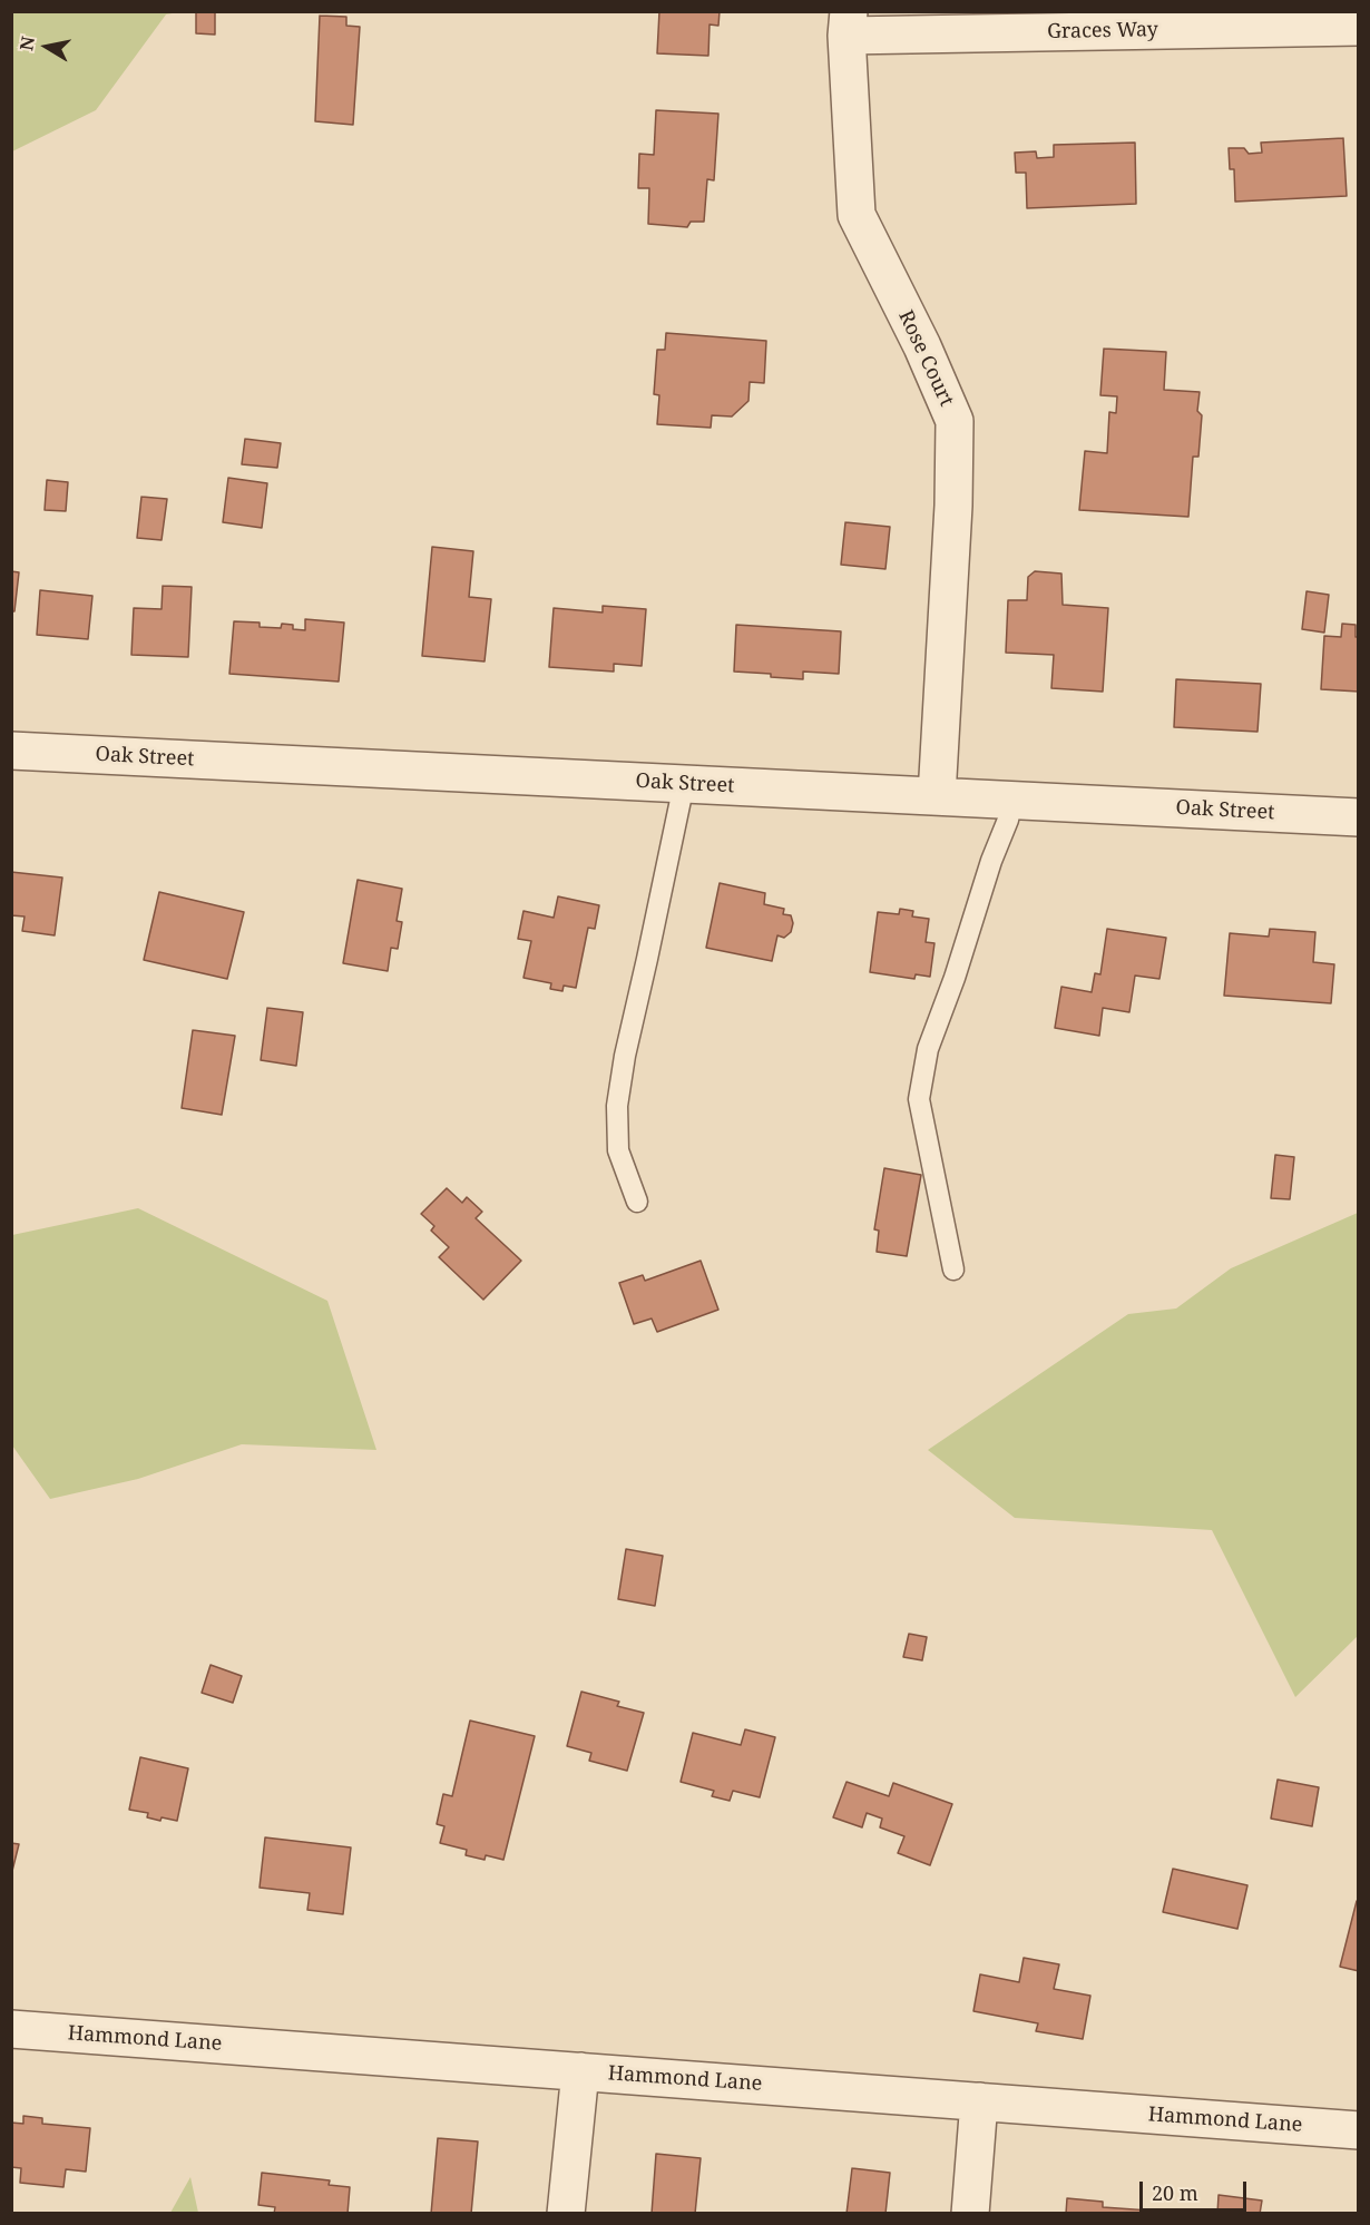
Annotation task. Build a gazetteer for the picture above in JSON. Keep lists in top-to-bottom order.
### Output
{
  "streets": {
    "street": [
      "Graces Way",
      "Rose Court",
      "Oak Street",
      "Hammond Lane"
    ]
  },
  "crossings": [
    ["Graces Way", "Rose Court"],
    ["Rose Court", "Oak Street"]
  ],
  "scale_bar": "20 m",
  "north": "left"
}
